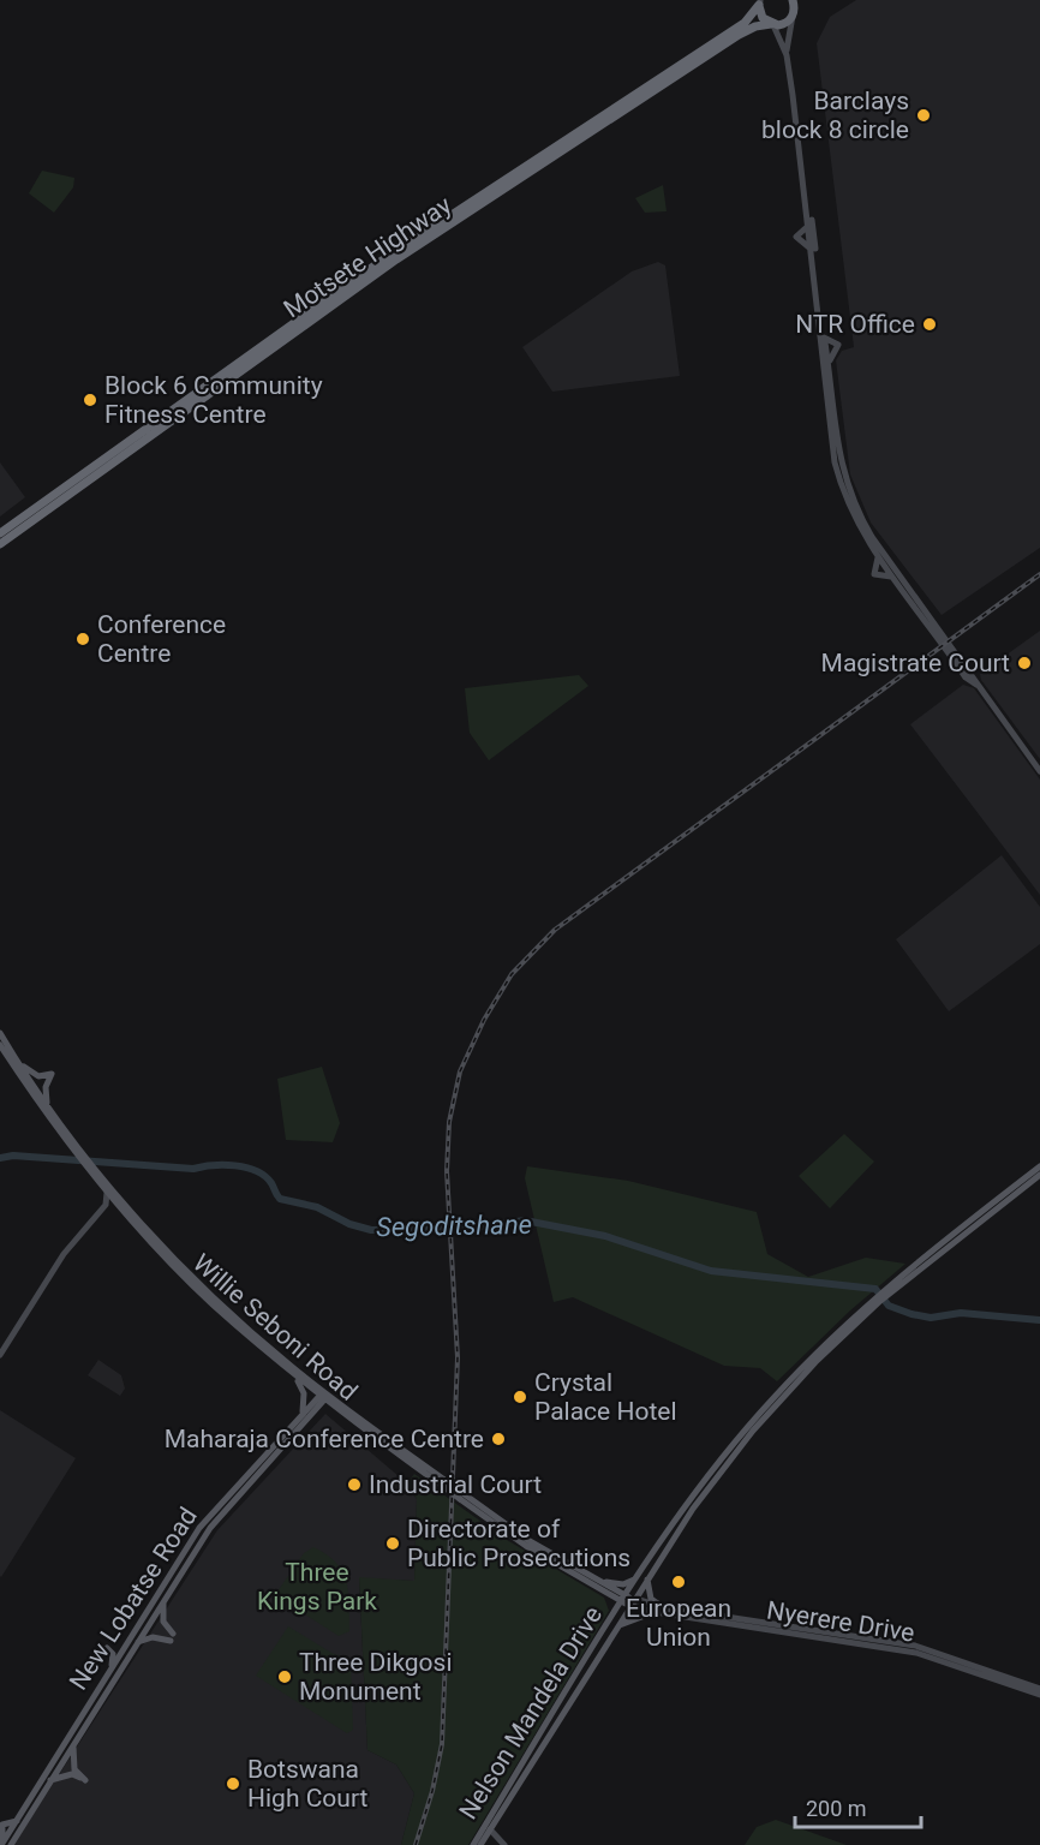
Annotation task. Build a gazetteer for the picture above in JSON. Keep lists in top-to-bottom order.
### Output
{
  "streets": {
    "highway": ["Motsete Highway"],
    "main road": [
      "Willie Seboni Road",
      "New Lobatse Road",
      "Nyerere Drive",
      "Nelson Mandela Drive"
    ]
  },
  "crossings": [
    ["Willie Seboni Road", "New Lobatse Road"],
    ["Nyerere Drive", "Nelson Mandela Drive"]
  ],
  "water": ["Segoditshane"],
  "parks": ["Three Kings Park"],
  "places": [
    "Barclays block 8 circle",
    "NTR Office",
    "Block 6 Community Fitness Centre",
    "Conference Centre",
    "Magistrate Court",
    "Crystal Palace Hotel",
    "Maharaja Conference Centre",
    "Industrial Court",
    "Directorate of Public Prosecutions",
    "European Union",
    "Three Dikgosi Monument",
    "Botswana High Court"
  ],
  "scale_bar": "200 m"
}
